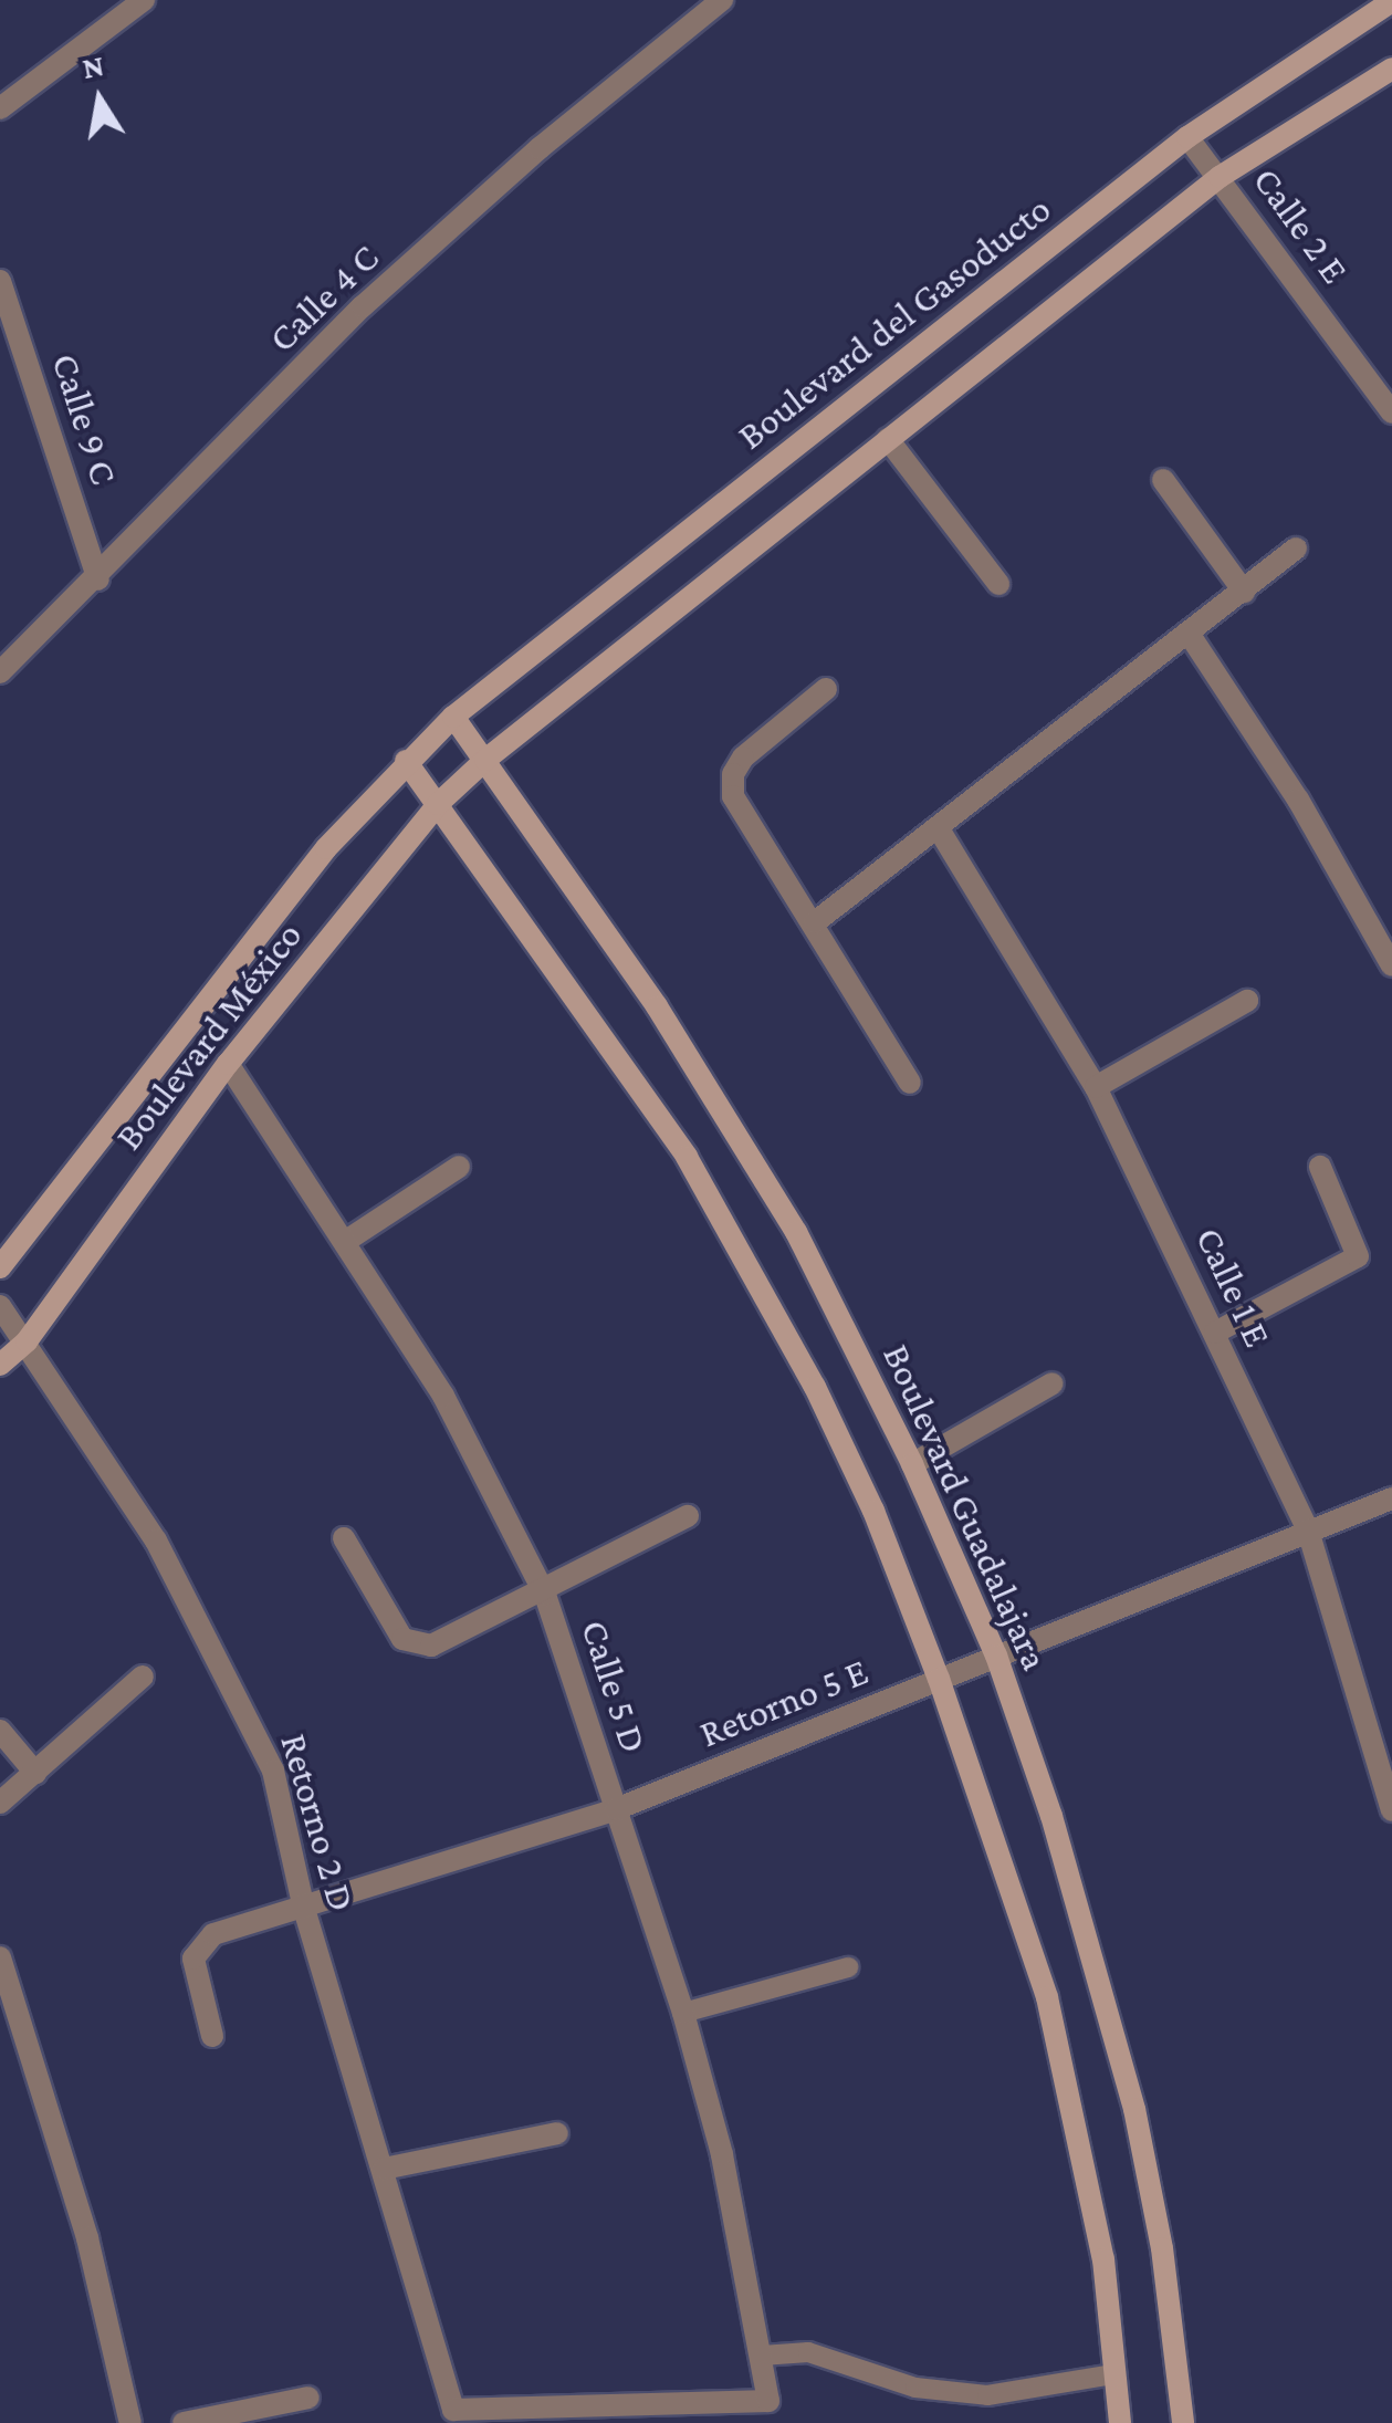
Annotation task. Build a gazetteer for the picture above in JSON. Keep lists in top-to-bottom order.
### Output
{
  "streets": {
    "street": [
      "Calle 2 E",
      "Calle 4 C",
      "Boulevard del Gasoducto",
      "Calle 9 C",
      "Boulevard México",
      "Calle 1 E",
      "Boulevard Guadalajara",
      "Calle 5 D",
      "Retorno 5 E",
      "Retorno 2 D"
    ]
  },
  "crossings": [
    ["Calle 2 E", "Boulevard del Gasoducto"],
    ["Calle 4 C", "Calle 9 C"],
    ["Boulevard del Gasoducto", "Boulevard México"],
    ["Boulevard del Gasoducto", "Boulevard Guadalajara"],
    ["Boulevard México", "Boulevard Guadalajara"],
    ["Boulevard México", "Calle 5 D"],
    ["Boulevard México", "Retorno 2 D"],
    ["Calle 1 E", "Retorno 5 E"],
    ["Boulevard Guadalajara", "Retorno 5 E"],
    ["Calle 5 D", "Retorno 5 E"],
    ["Calle 5 D", "Retorno 2 D"],
    ["Retorno 5 E", "Retorno 2 D"]
  ],
  "north": "top"
}
